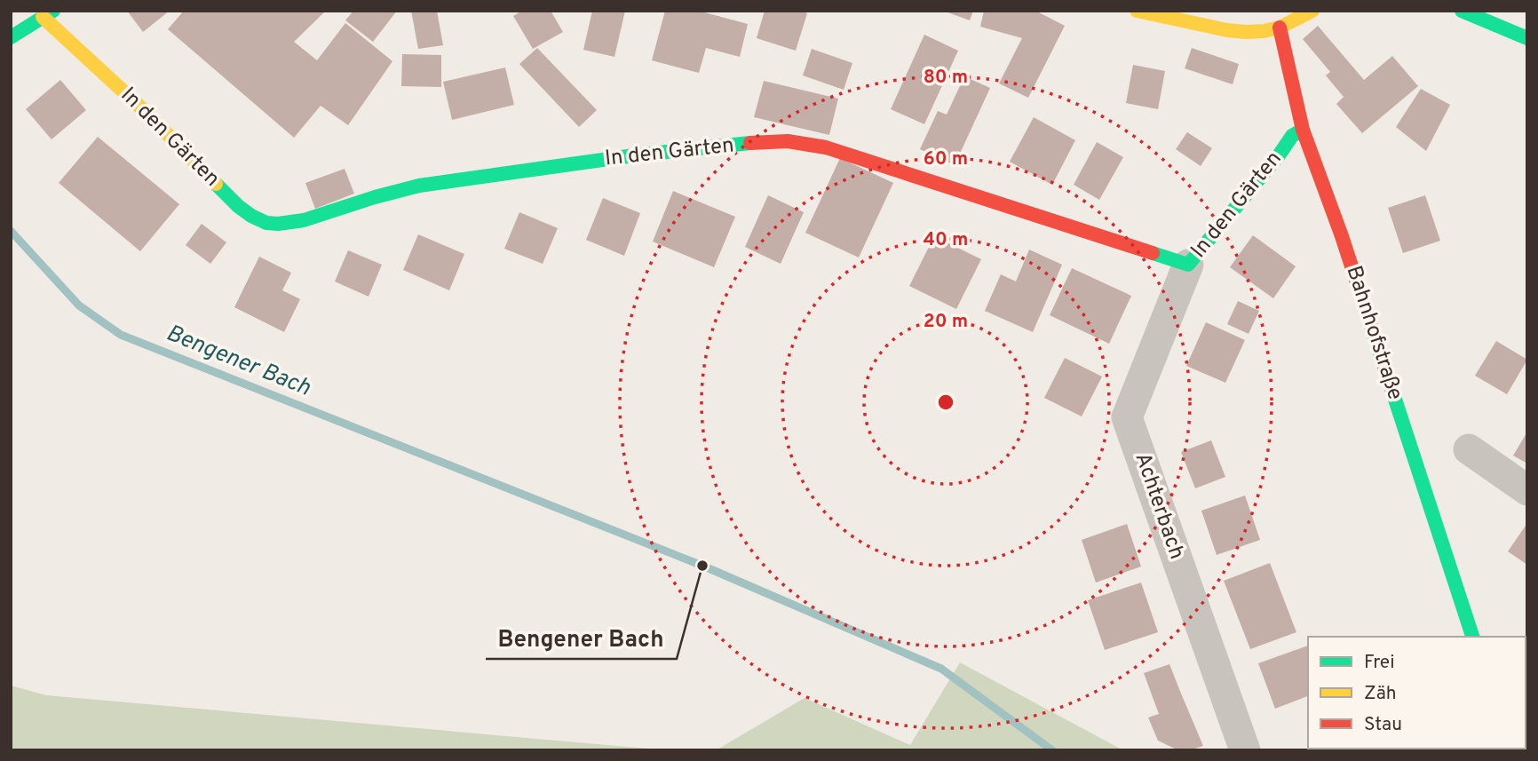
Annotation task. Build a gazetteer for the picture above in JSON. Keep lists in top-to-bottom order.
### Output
{
  "streets": {
    "street": ["In den Gärten", "Bahnhofstraße", "Achterbach"]
  },
  "crossings": [
    ["In den Gärten", "Bahnhofstraße"],
    ["In den Gärten", "Achterbach"]
  ],
  "water": ["Bengener Bach"],
  "places": ["Bengener Bach"],
  "legend": ["Frei", "Zäh", "Stau"],
  "rings": [
    "80 m",
    "60 m",
    "40 m",
    "20 m"
  ]
}
